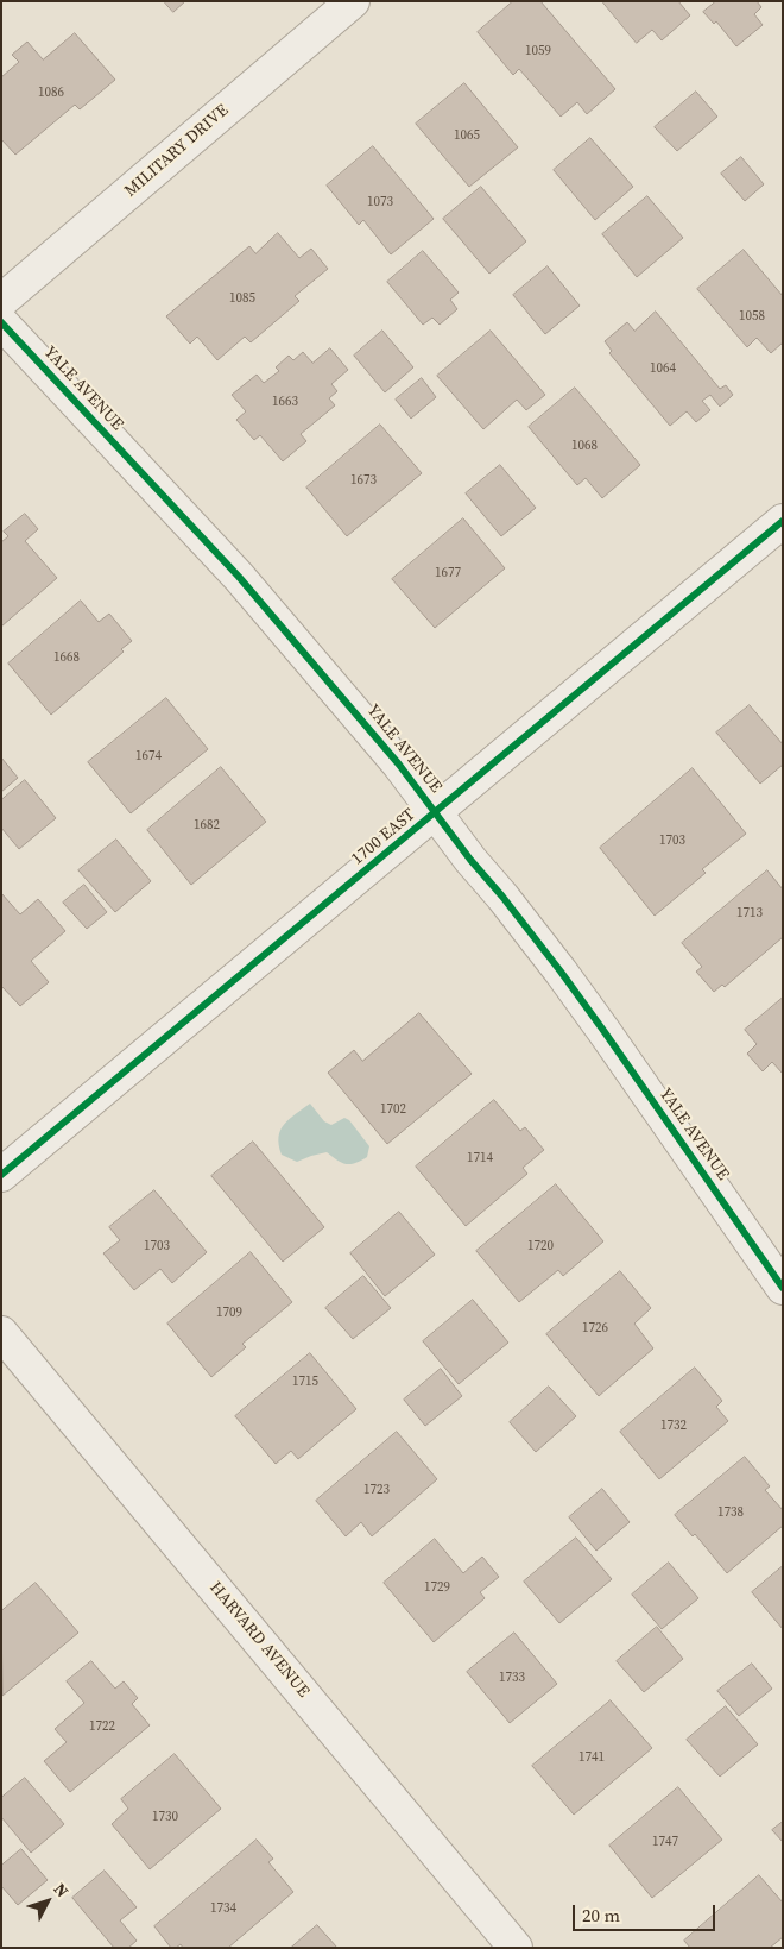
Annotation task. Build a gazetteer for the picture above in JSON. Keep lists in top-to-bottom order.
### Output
{
  "streets": {
    "street": [
      "MILITARY DRIVE",
      "YALE AVENUE",
      "1700 EAST",
      "HARVARD AVENUE"
    ]
  },
  "crossings": [
    ["YALE AVENUE", "1700 EAST"]
  ],
  "house_numbers": [
    "1059",
    "1086",
    "1065",
    "1073",
    "1085",
    "1058",
    "1064",
    "1663",
    "1068",
    "1673",
    "1677",
    "1668",
    "1674",
    "1682",
    "1703",
    "1713",
    "1702",
    "1714",
    "1703",
    "1720",
    "1709",
    "1726",
    "1715",
    "1732",
    "1723",
    "1738",
    "1729",
    "1733",
    "1722",
    "1741",
    "1730",
    "1747",
    "1734"
  ],
  "scale_bar": "20 m",
  "north": "top right"
}
